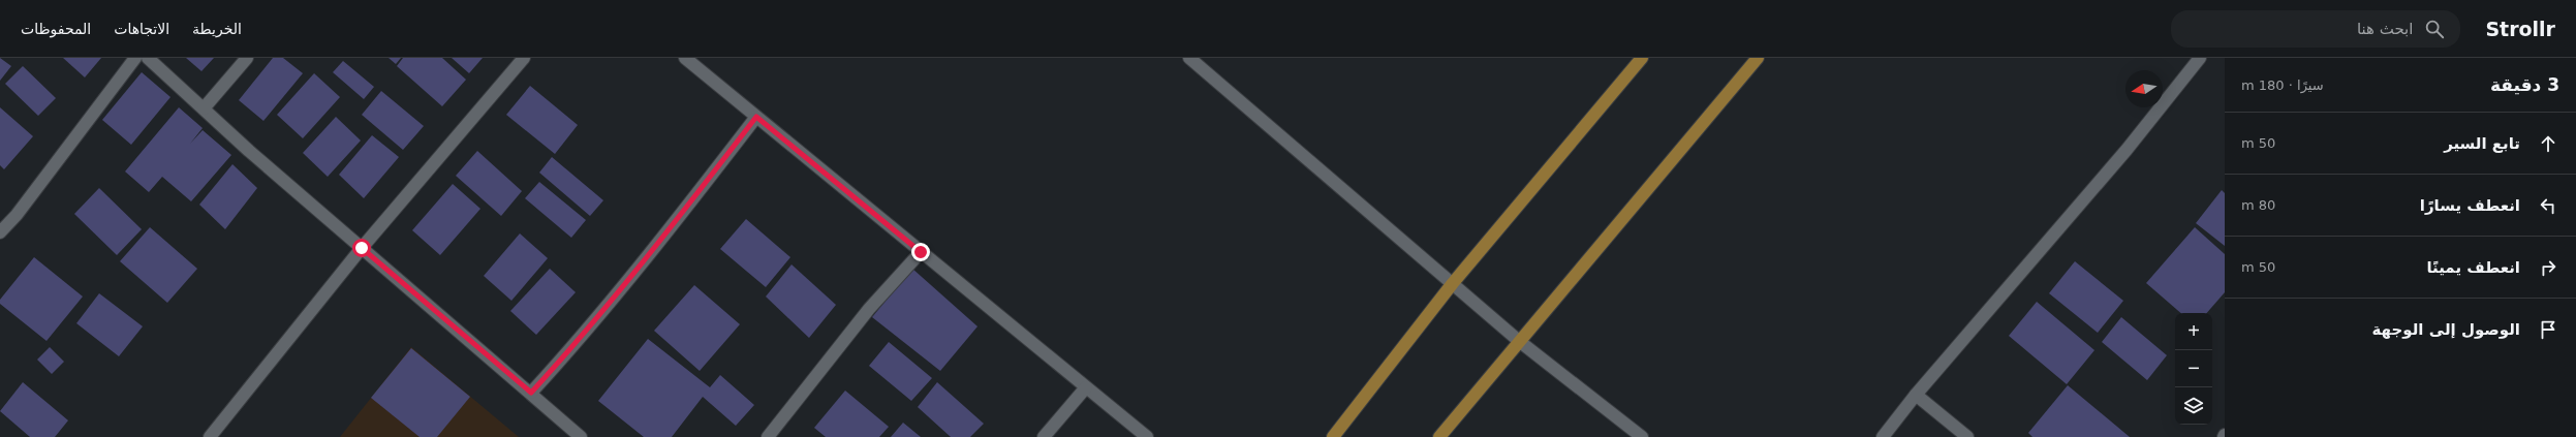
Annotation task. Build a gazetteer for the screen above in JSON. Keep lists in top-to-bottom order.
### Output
{
  "north": "left",
  "page": {
    "header": "Strollr",
    "search": "ابحث هنا",
    "nav": ["الخريطة", "الاتجاهات", "المحفوظات"],
    "heading": ["3 دقيقة", "سيرًا · 180 m"],
    "list": [
      ["تابع السير", "50 m"],
      ["انعطف يسارًا", "80 m"],
      ["انعطف يمينًا", "50 m"],
      "الوصول إلى الوجهة"
    ],
    "map_buttons": ["+", "−"]
  }
}
